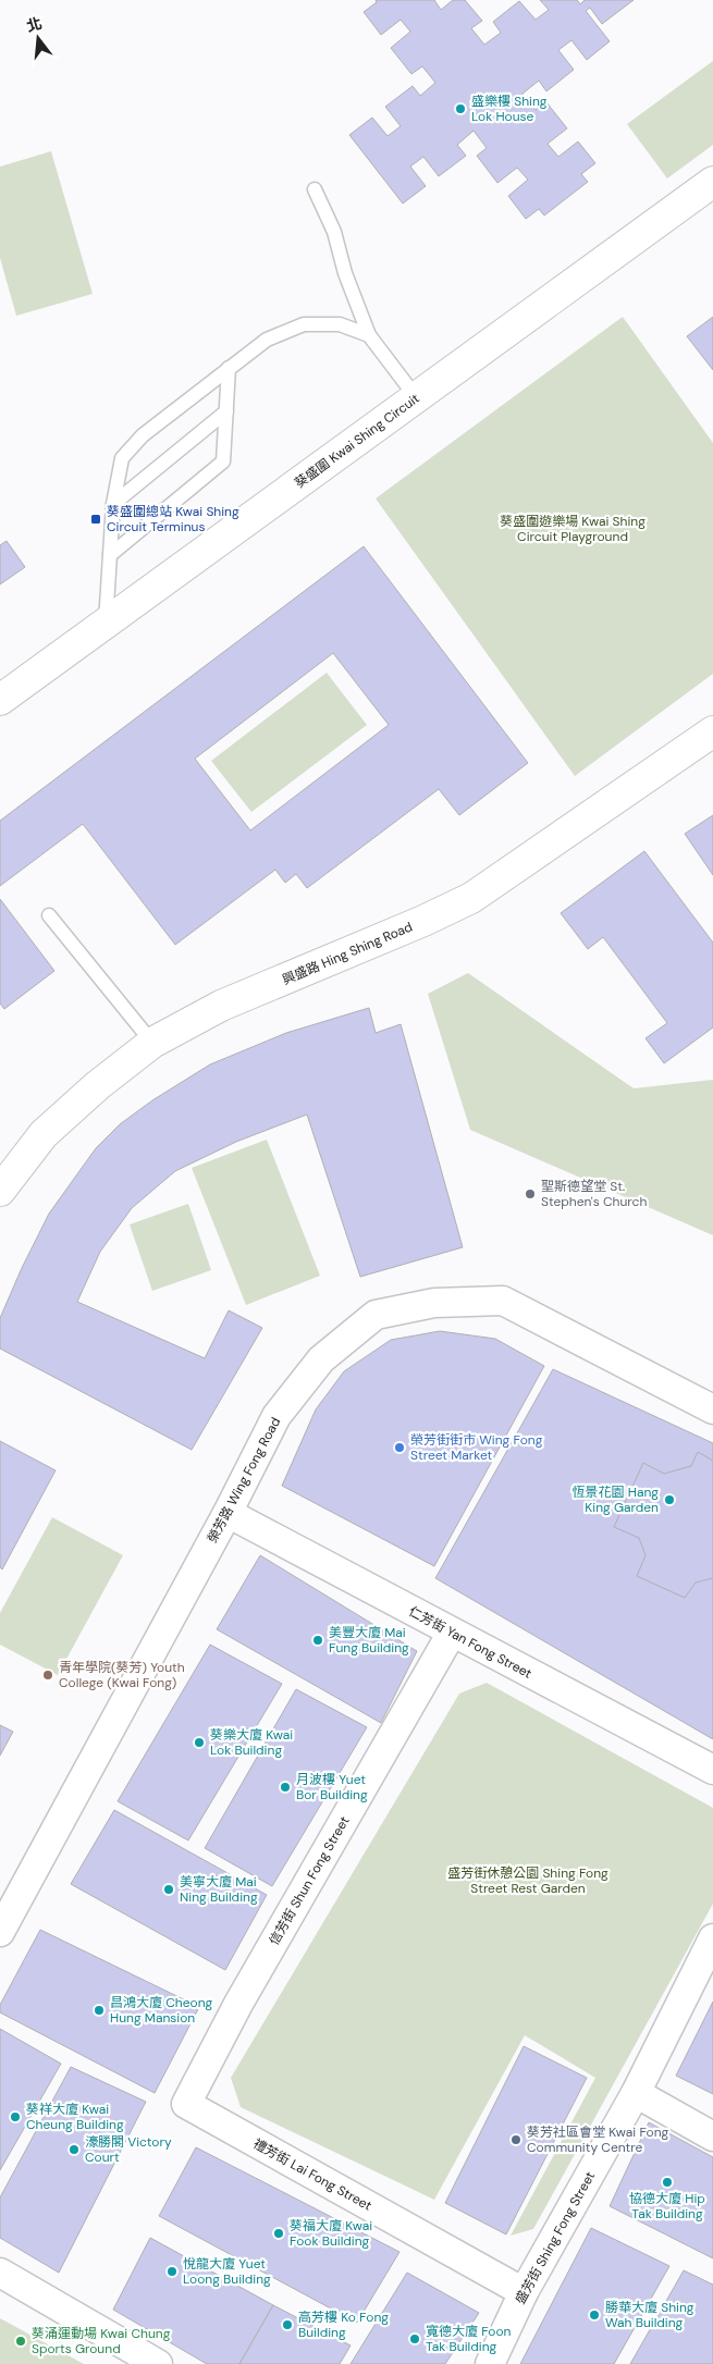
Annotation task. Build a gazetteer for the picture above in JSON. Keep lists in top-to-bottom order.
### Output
{
  "streets": {
    "street": [
      "葵盛圍 Kwai Shing Circuit",
      "興盛路 Hing Shing Road",
      "榮芳路 Wing Fong Road",
      "仁芳街 Yan Fong Street",
      "信芳街 Shun Fong Street",
      "禮芳街 Lai Fong Street",
      "盛芳街 Shing Fong Street"
    ]
  },
  "crossings": [
    ["榮芳路 Wing Fong Road", "仁芳街 Yan Fong Street"],
    ["仁芳街 Yan Fong Street", "信芳街 Shun Fong Street"],
    ["信芳街 Shun Fong Street", "禮芳街 Lai Fong Street"],
    ["禮芳街 Lai Fong Street", "盛芳街 Shing Fong Street"]
  ],
  "parks": ["葵盛圍遊樂場 Kwai Shing Circuit Playground", "盛芳街休憩公園 Shing Fong Street Rest Garden"],
  "places": {
    "other": [
      "盛樂樓 Shing Lok House",
      "聖斯德望堂 St. Stephen's Church",
      "榮芳街街市 Wing Fong Street Market",
      "恆景花園 Hang King Garden",
      "美豐大廈 Mai Fung Building",
      "青年學院(葵芳) Youth College (Kwai Fong)",
      "葵樂大廈 Kwai Lok Building",
      "月波樓 Yuet Bor Building",
      "美寧大廈 Mai Ning Building",
      "昌鴻大廈 Cheong Hung Mansion",
      "葵祥大廈 Kwai Cheung Building",
      "葵芳社區會堂 Kwai Fong Community Centre",
      "濠勝閣 Victory Court",
      "協德大廈 Hip Tak Building",
      "葵福大廈 Kwai Fook Building",
      "悅龍大廈 Yuet Loong Building",
      "勝華大廈 Shing Wah Building",
      "高芳樓 Ko Fong Building",
      "寬德大廈 Foon Tak Building",
      "葵涌運動場 Kwai Chung Sports Ground"
    ],
    "transit": ["葵盛圍總站 Kwai Shing Circuit Terminus"]
  },
  "north": "top"
}
